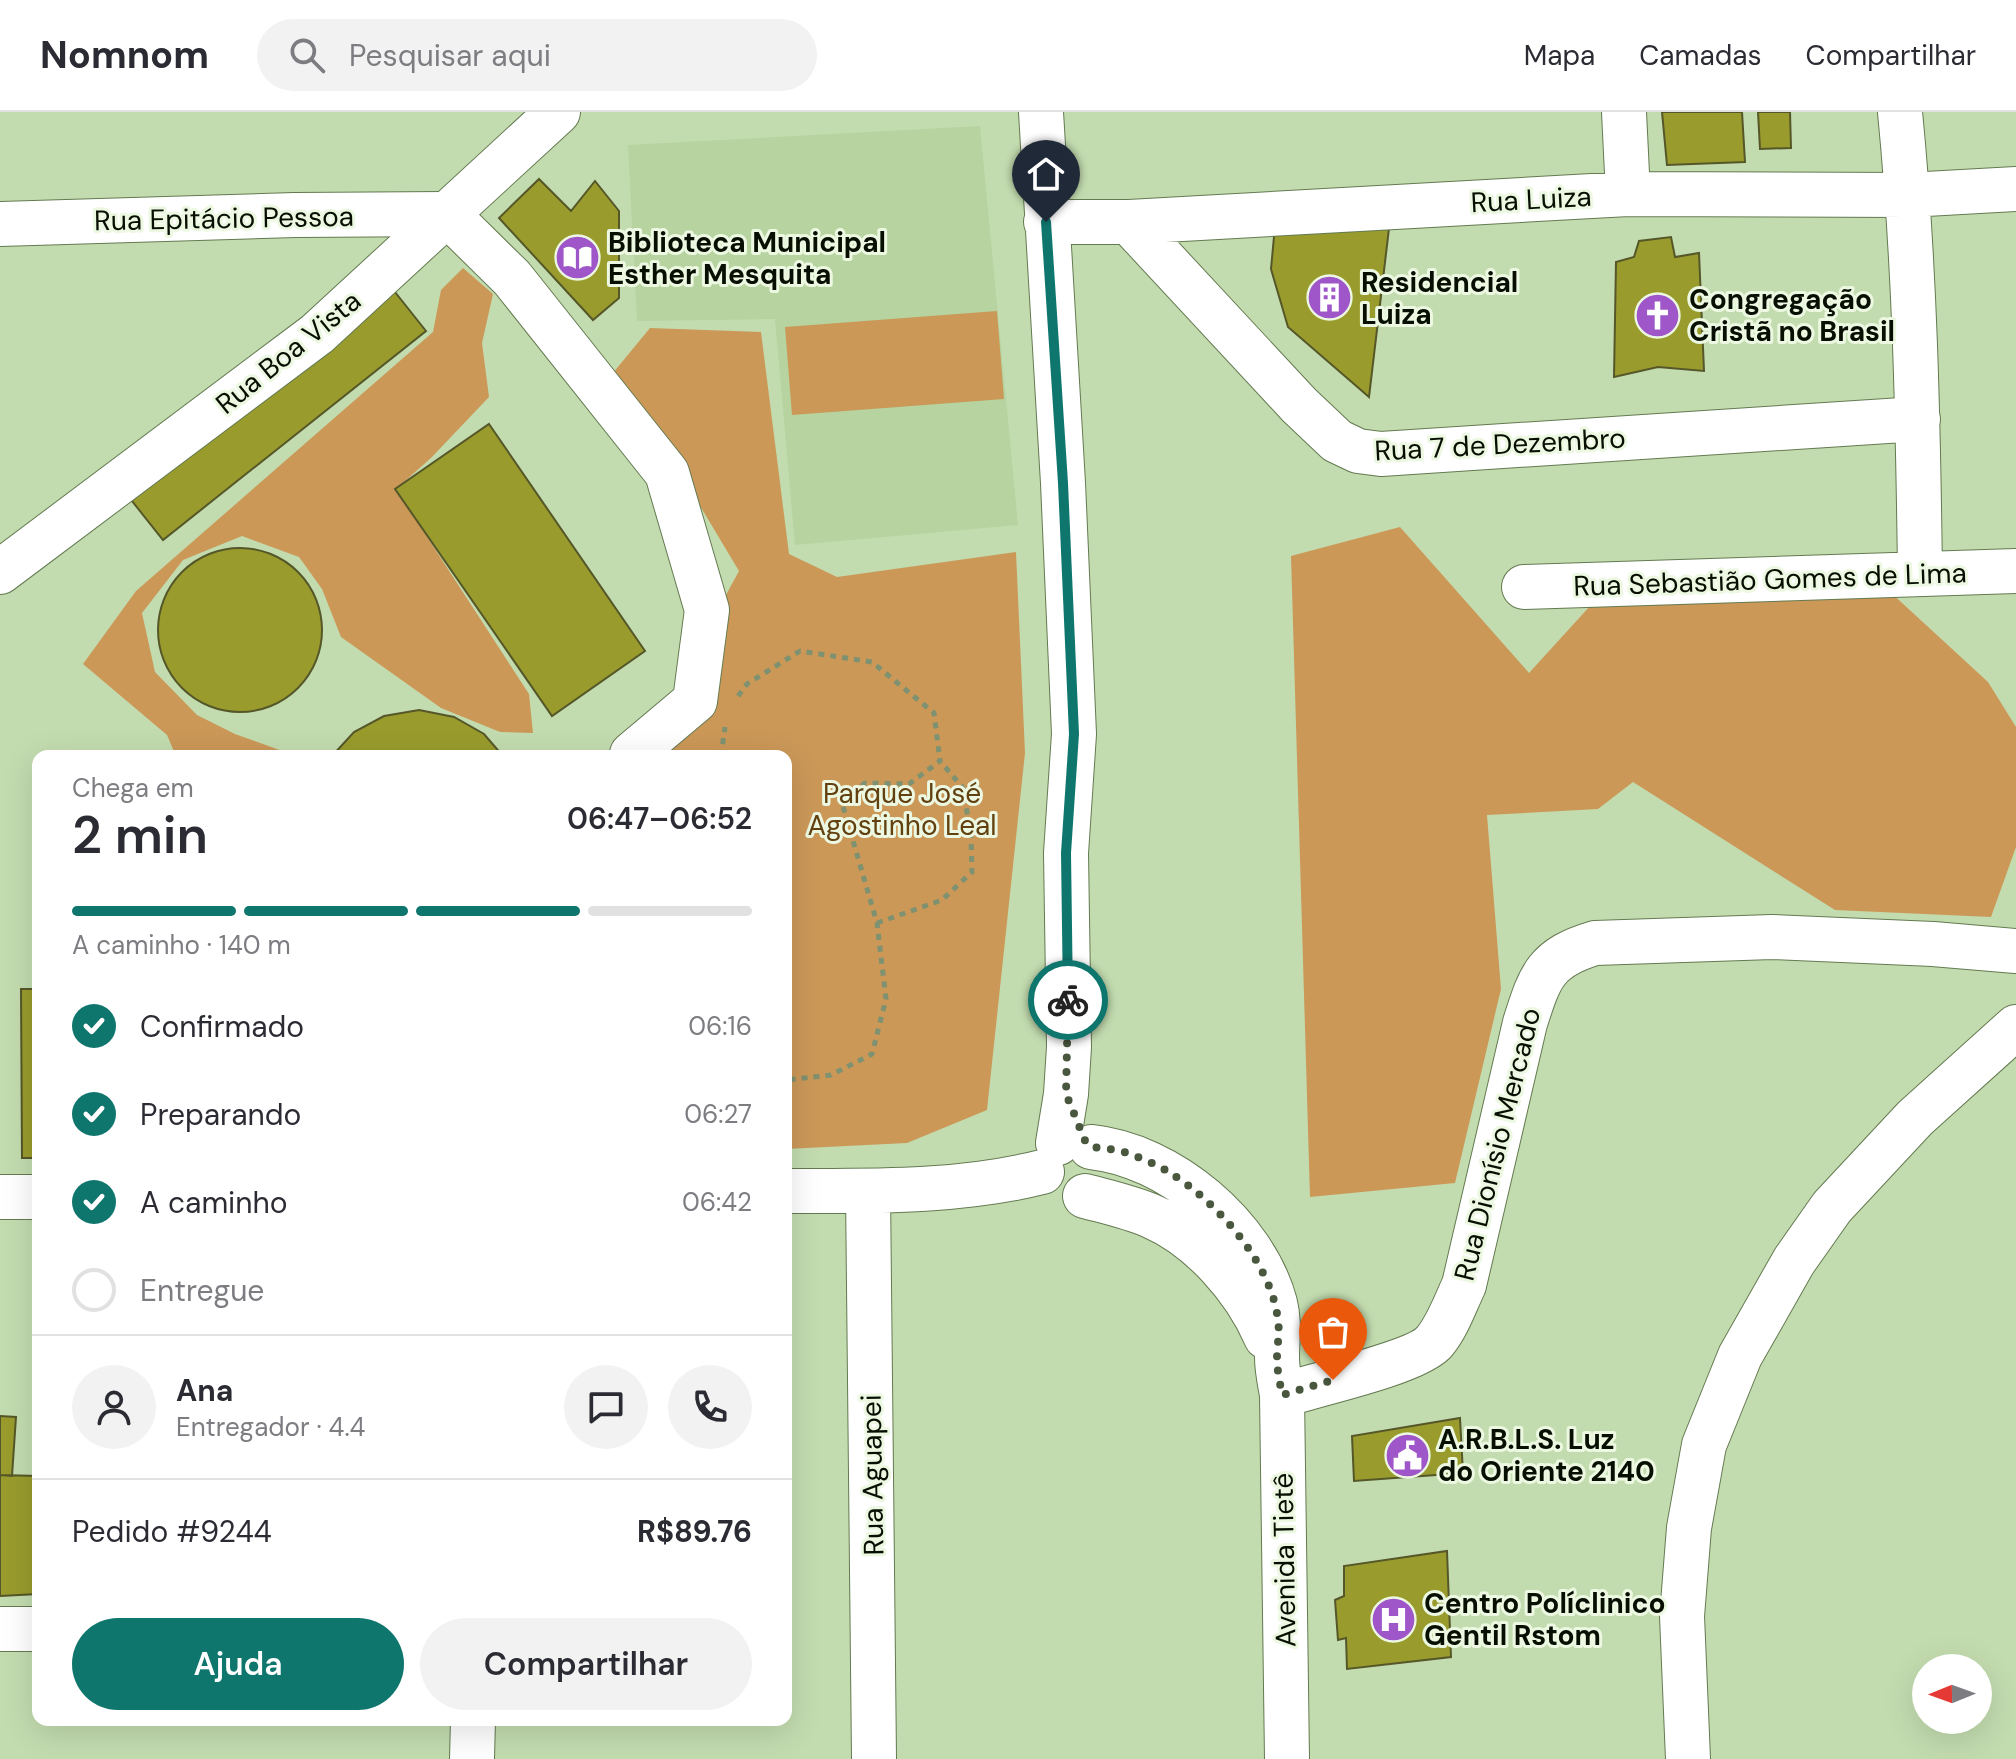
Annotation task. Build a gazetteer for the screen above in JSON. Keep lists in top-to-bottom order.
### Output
{
  "streets": {
    "street": [
      "Rua Luiza",
      "Rua Epitácio Pessoa",
      "Rua Boa Vista",
      "Rua 7 de Dezembro",
      "Rua Sebastião Gomes de Lima",
      "Rua Dionísio Mercado",
      "Rua Aguapei",
      "Avenida Tietê"
    ]
  },
  "crossings": [
    ["Rua Luiza", "Rua 7 de Dezembro"],
    ["Rua Epitácio Pessoa", "Rua Boa Vista"],
    ["Rua Dionísio Mercado", "Avenida Tietê"],
    ["Rua Aguapei", "Avenida Tietê"]
  ],
  "parks": ["Parque José Agostinho Leal"],
  "places": {
    "library": ["Biblioteca Municipal Esther Mesquita"],
    "building": ["Residencial Luiza"],
    "church": ["Congregação Cristã no Brasil"],
    "public building": ["A.R.B.L.S. Luz do Oriente 2140"],
    "hospital": ["Centro Políclinico Gentil Rstom"]
  },
  "north": "left",
  "page": {
    "header": "Nomnom",
    "search": "Pesquisar aqui",
    "nav": ["Mapa", "Camadas", "Compartilhar"],
    "heading": ["2 min", "Chega em", "06:47–06:52"],
    "panel": [
      "Ana",
      "Entregador · 4.4",
      "Pedido #9244",
      "R$89.76"
    ],
    "bar": "A caminho · 140 m",
    "list": [
      ["Confirmado", "06:16"],
      ["Preparando", "06:27"],
      ["A caminho", "06:42"],
      "Entregue"
    ],
    "buttons": ["Ajuda", "Compartilhar"]
  }
}
